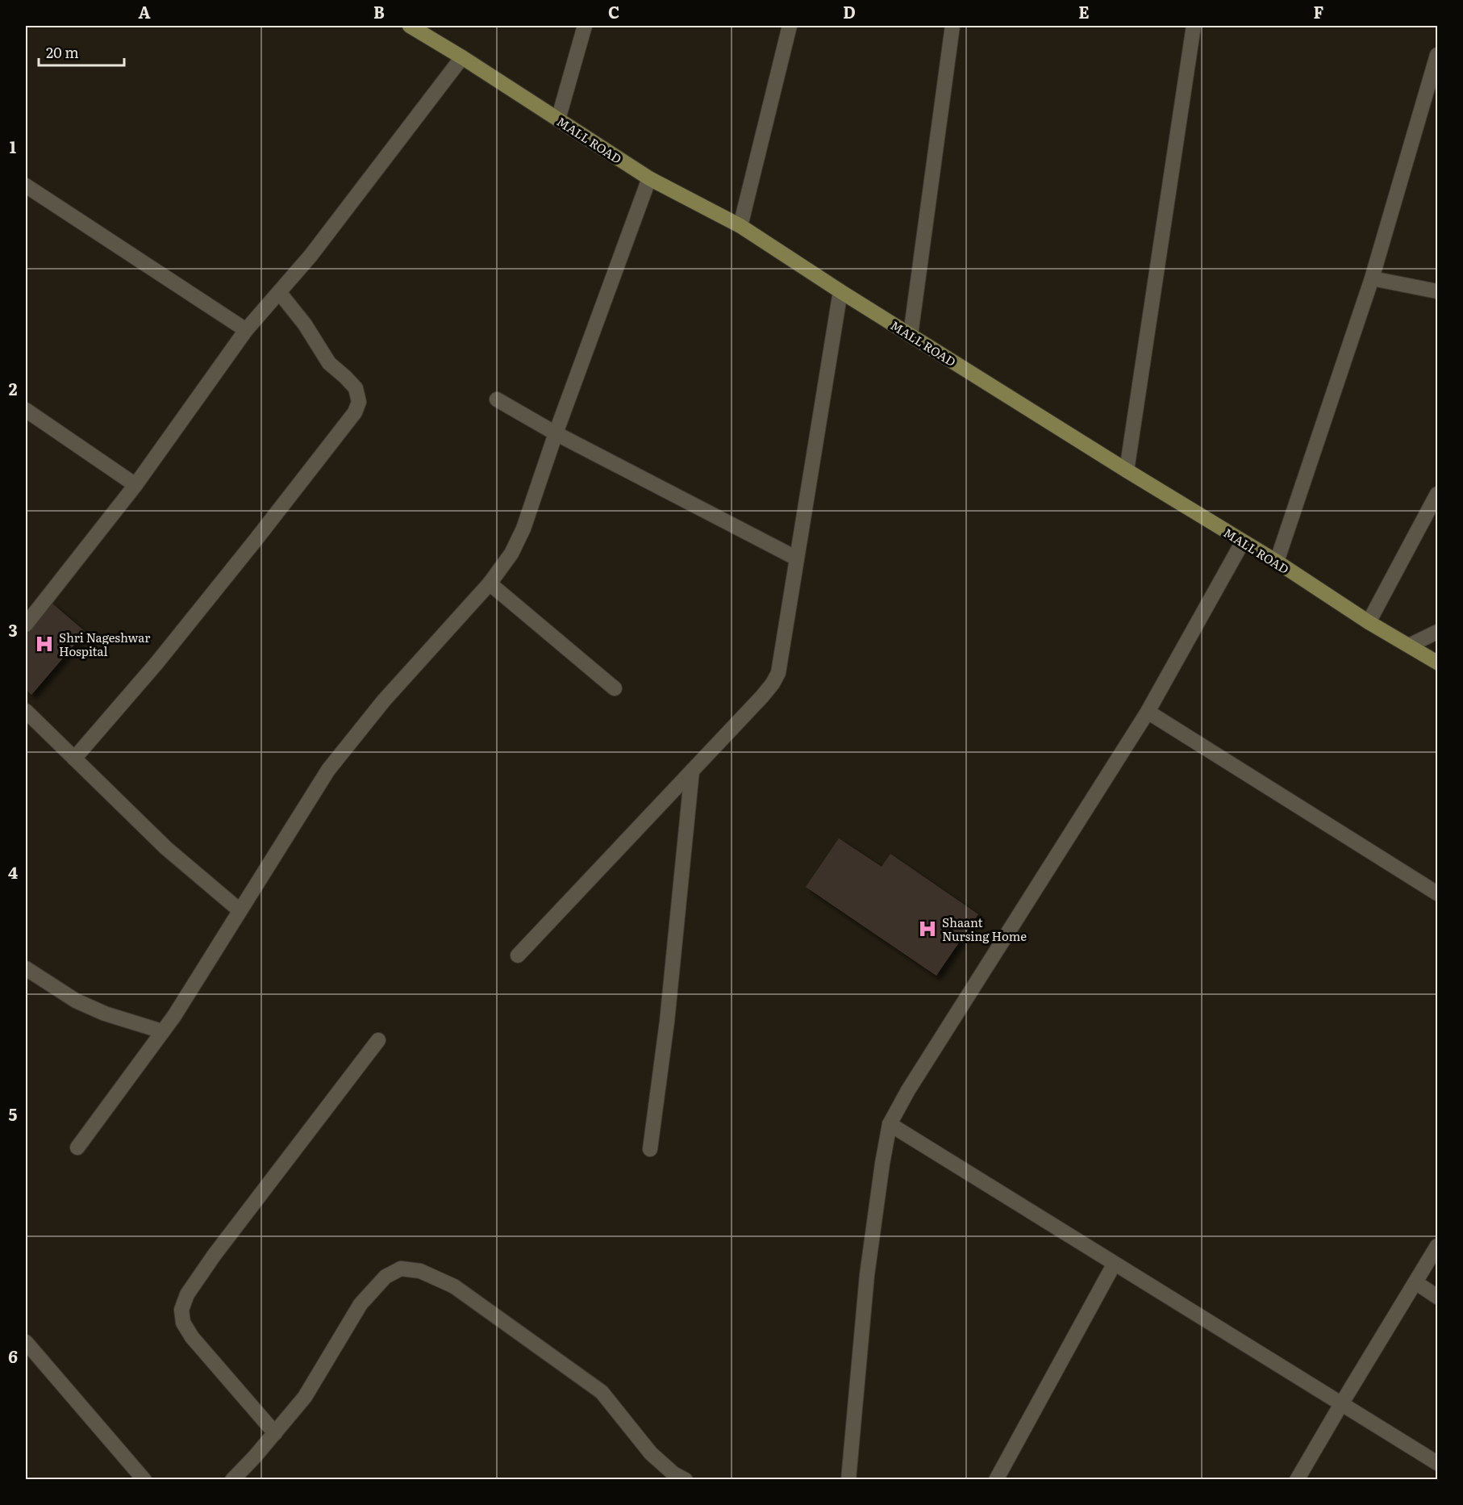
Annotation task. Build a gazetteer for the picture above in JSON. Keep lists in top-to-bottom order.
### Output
{
  "streets": {
    "main road": ["MALL ROAD"]
  },
  "places": {
    "hospital": ["Shri Nageshwar Hospital", "Shaant Nursing Home"]
  },
  "scale_bar": "20 m",
  "grid": {
    "columns": [
      "A",
      "B",
      "C",
      "D",
      "E",
      "F"
    ],
    "rows": [
      "1",
      "2",
      "3",
      "4",
      "5",
      "6"
    ]
  }
}
